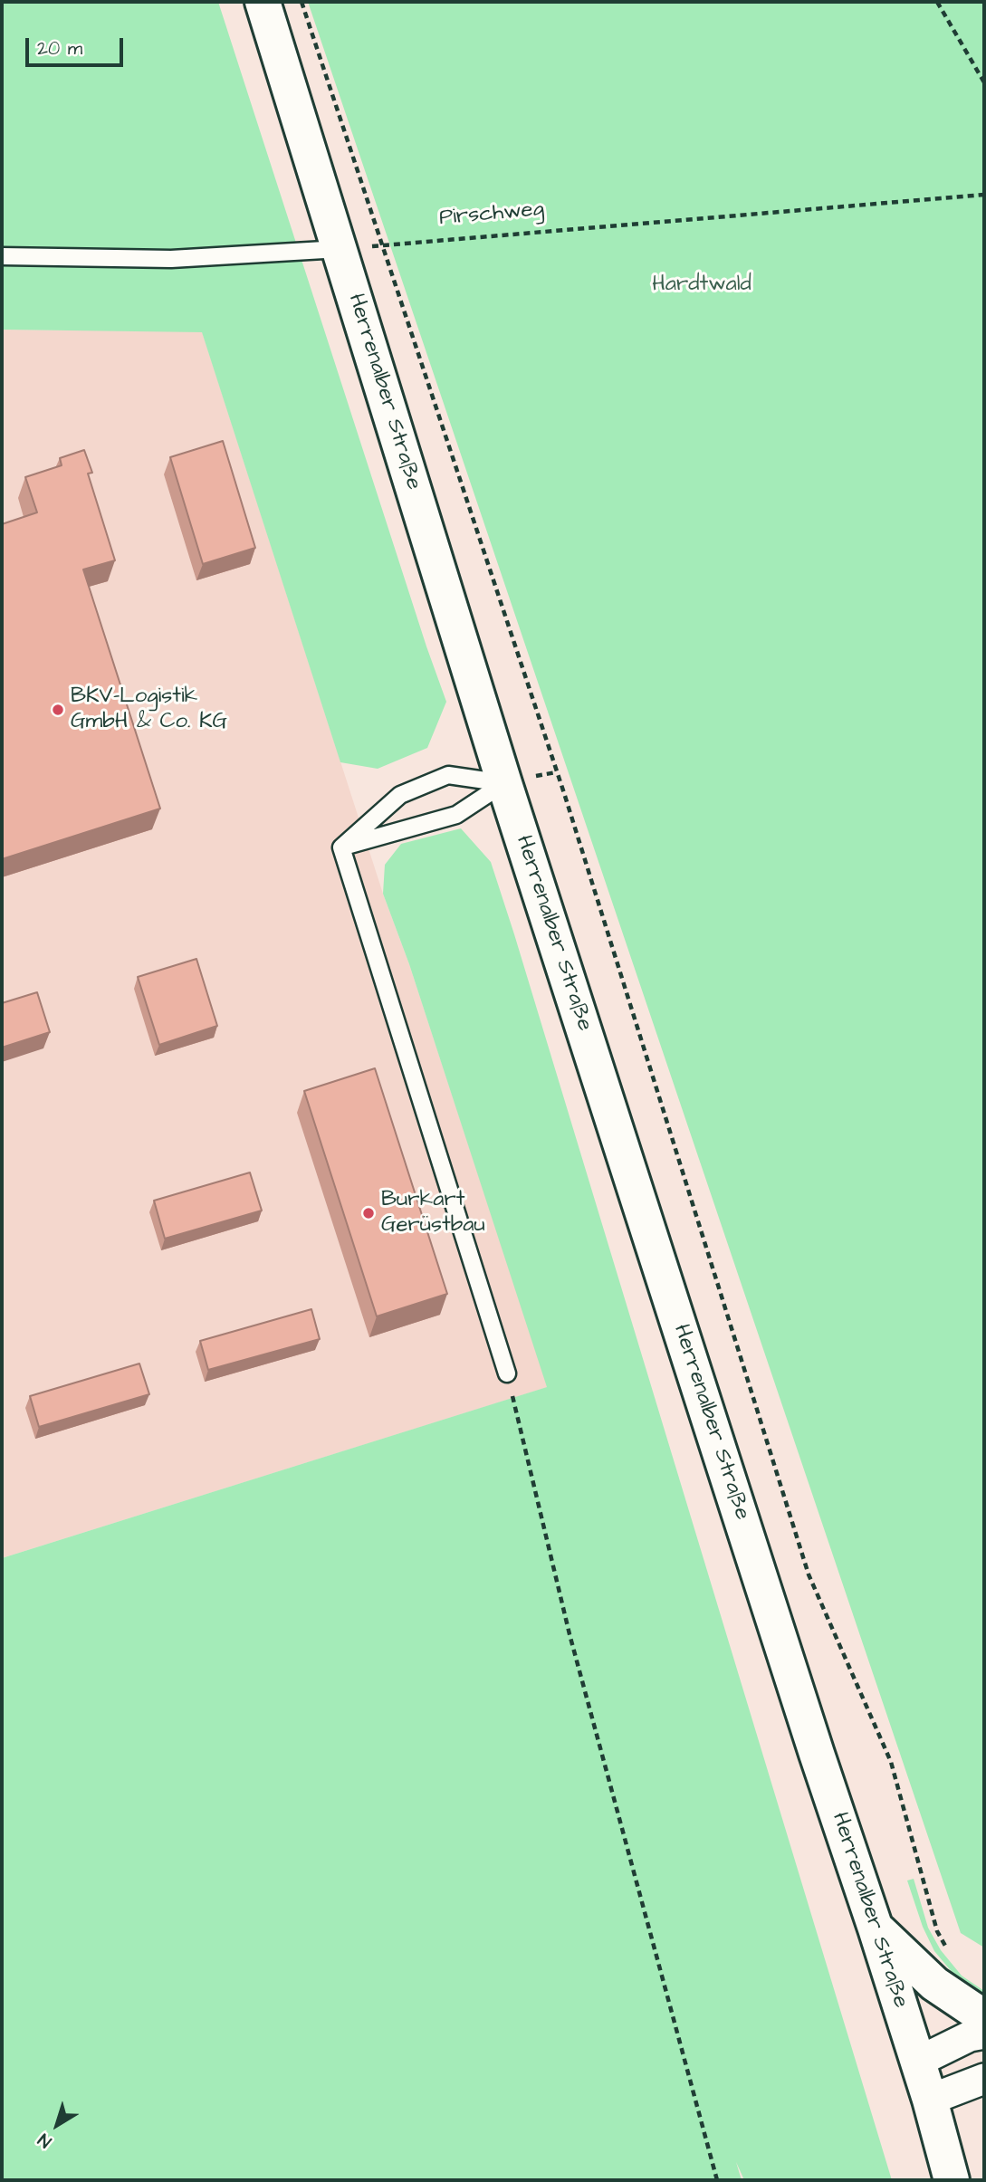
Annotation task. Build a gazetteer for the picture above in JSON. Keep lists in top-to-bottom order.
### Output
{
  "streets": {
    "main road": ["Herrenalber Straße"],
    "path": ["Pirschweg"]
  },
  "crossings": [
    ["Pirschweg", "Herrenalber Straße"]
  ],
  "parks": ["Hardtwald"],
  "places": ["BKV-Logistik GmbH & Co. KG", "Burkart Gerüstbau"],
  "scale_bar": "20 m",
  "north": "bottom left"
}
